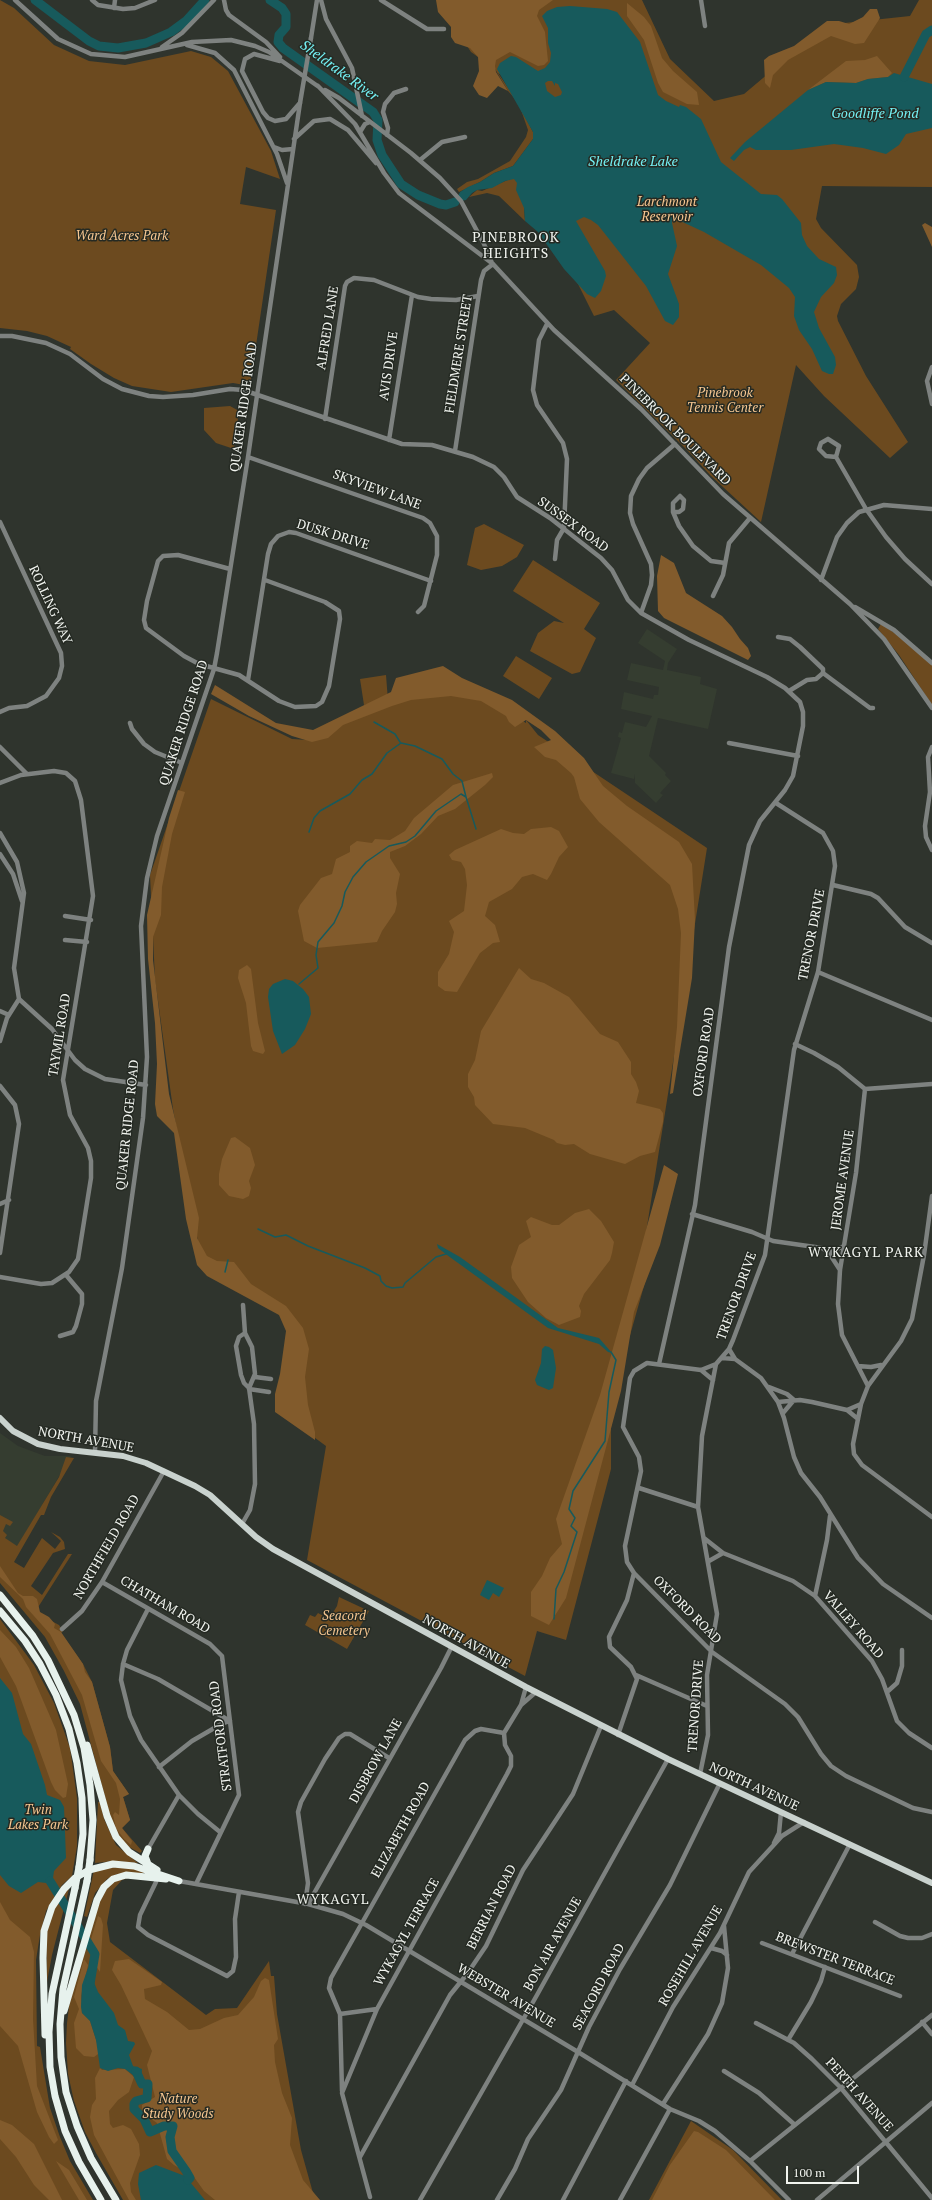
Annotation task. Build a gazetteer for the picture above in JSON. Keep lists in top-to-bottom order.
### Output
{
  "streets": {
    "main road": ["NORTH AVENUE"],
    "street": [
      "ALFRED LANE",
      "FIELDMERE STREET",
      "AVIS DRIVE",
      "QUAKER RIDGE ROAD",
      "PINEBROOK BOULEVARD",
      "SKYVIEW LANE",
      "SUSSEX ROAD",
      "DUSK DRIVE",
      "ROLLING WAY",
      "TRENOR DRIVE",
      "TAYMIL ROAD",
      "OXFORD ROAD",
      "JEROME AVENUE",
      "NORTHFIELD ROAD",
      "CHATHAM ROAD",
      "VALLEY ROAD",
      "STRATFORD ROAD",
      "DISBROW LANE",
      "ELIZABETH ROAD",
      "BERRIAN ROAD",
      "WYKAGYL TERRACE",
      "BON AIR AVENUE",
      "ROSEHILL AVENUE",
      "BREWSTER TERRACE",
      "SEACORD ROAD",
      "WEBSTER AVENUE",
      "PERTH AVENUE"
    ]
  },
  "crossings": [
    ["ALFRED LANE", "FIELDMERE STREET"],
    ["ALFRED LANE", "AVIS DRIVE"],
    ["ALFRED LANE", "SUSSEX ROAD"],
    ["FIELDMERE STREET", "PINEBROOK BOULEVARD"],
    ["FIELDMERE STREET", "SUSSEX ROAD"],
    ["AVIS DRIVE", "SUSSEX ROAD"],
    ["QUAKER RIDGE ROAD", "SKYVIEW LANE"],
    ["QUAKER RIDGE ROAD", "SUSSEX ROAD"],
    ["QUAKER RIDGE ROAD", "NORTH AVENUE"],
    ["SKYVIEW LANE", "DUSK DRIVE"],
    ["SUSSEX ROAD", "OXFORD ROAD"],
    ["TRENOR DRIVE", "OXFORD ROAD"],
    ["TRENOR DRIVE", "NORTH AVENUE"],
    ["TRENOR DRIVE", "VALLEY ROAD"],
    ["NORTH AVENUE", "NORTHFIELD ROAD"],
    ["NORTH AVENUE", "DISBROW LANE"],
    ["NORTH AVENUE", "BERRIAN ROAD"],
    ["NORTH AVENUE", "BON AIR AVENUE"],
    ["NORTH AVENUE", "ROSEHILL AVENUE"],
    ["NORTH AVENUE", "SEACORD ROAD"],
    ["NORTHFIELD ROAD", "CHATHAM ROAD"],
    ["CHATHAM ROAD", "STRATFORD ROAD"],
    ["STRATFORD ROAD", "WEBSTER AVENUE"],
    ["DISBROW LANE", "WEBSTER AVENUE"],
    ["ELIZABETH ROAD", "WYKAGYL TERRACE"],
    ["ELIZABETH ROAD", "WEBSTER AVENUE"],
    ["BERRIAN ROAD", "WEBSTER AVENUE"],
    ["WYKAGYL TERRACE", "WEBSTER AVENUE"],
    ["BON AIR AVENUE", "WEBSTER AVENUE"],
    ["ROSEHILL AVENUE", "WEBSTER AVENUE"],
    ["SEACORD ROAD", "WEBSTER AVENUE"]
  ],
  "districts": ["PINEBROOK HEIGHTS", "WYKAGYL PARK", "WYKAGYL"],
  "water": ["Sheldrake River", "Goodliffe Pond", "Sheldrake Lake"],
  "parks": [
    "Larchmont Reservoir",
    "Ward Acres Park",
    "Pinebrook Tennis Center",
    "Seacord Cemetery",
    "Twin Lakes Park",
    "Nature Study Woods"
  ],
  "scale_bar": "100 m"
}
